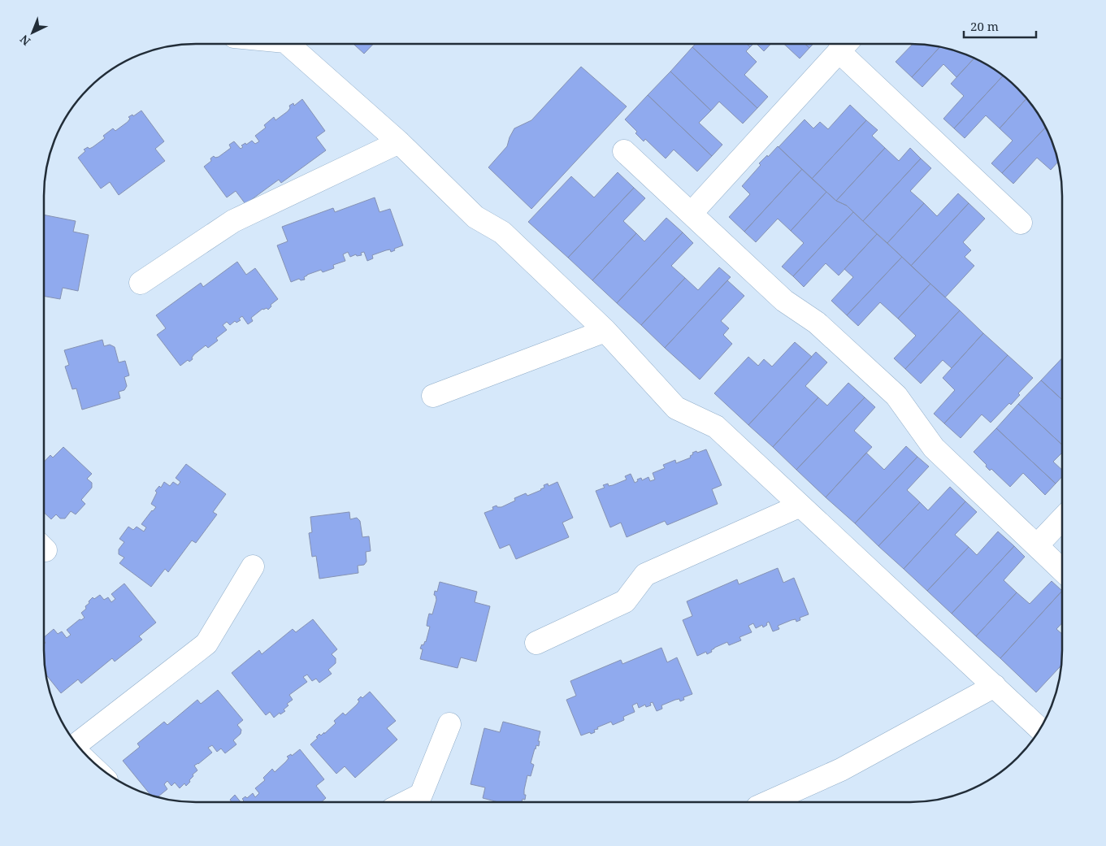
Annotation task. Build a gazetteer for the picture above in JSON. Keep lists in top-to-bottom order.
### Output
{
  "scale_bar": "20 m",
  "north": "bottom left"
}
